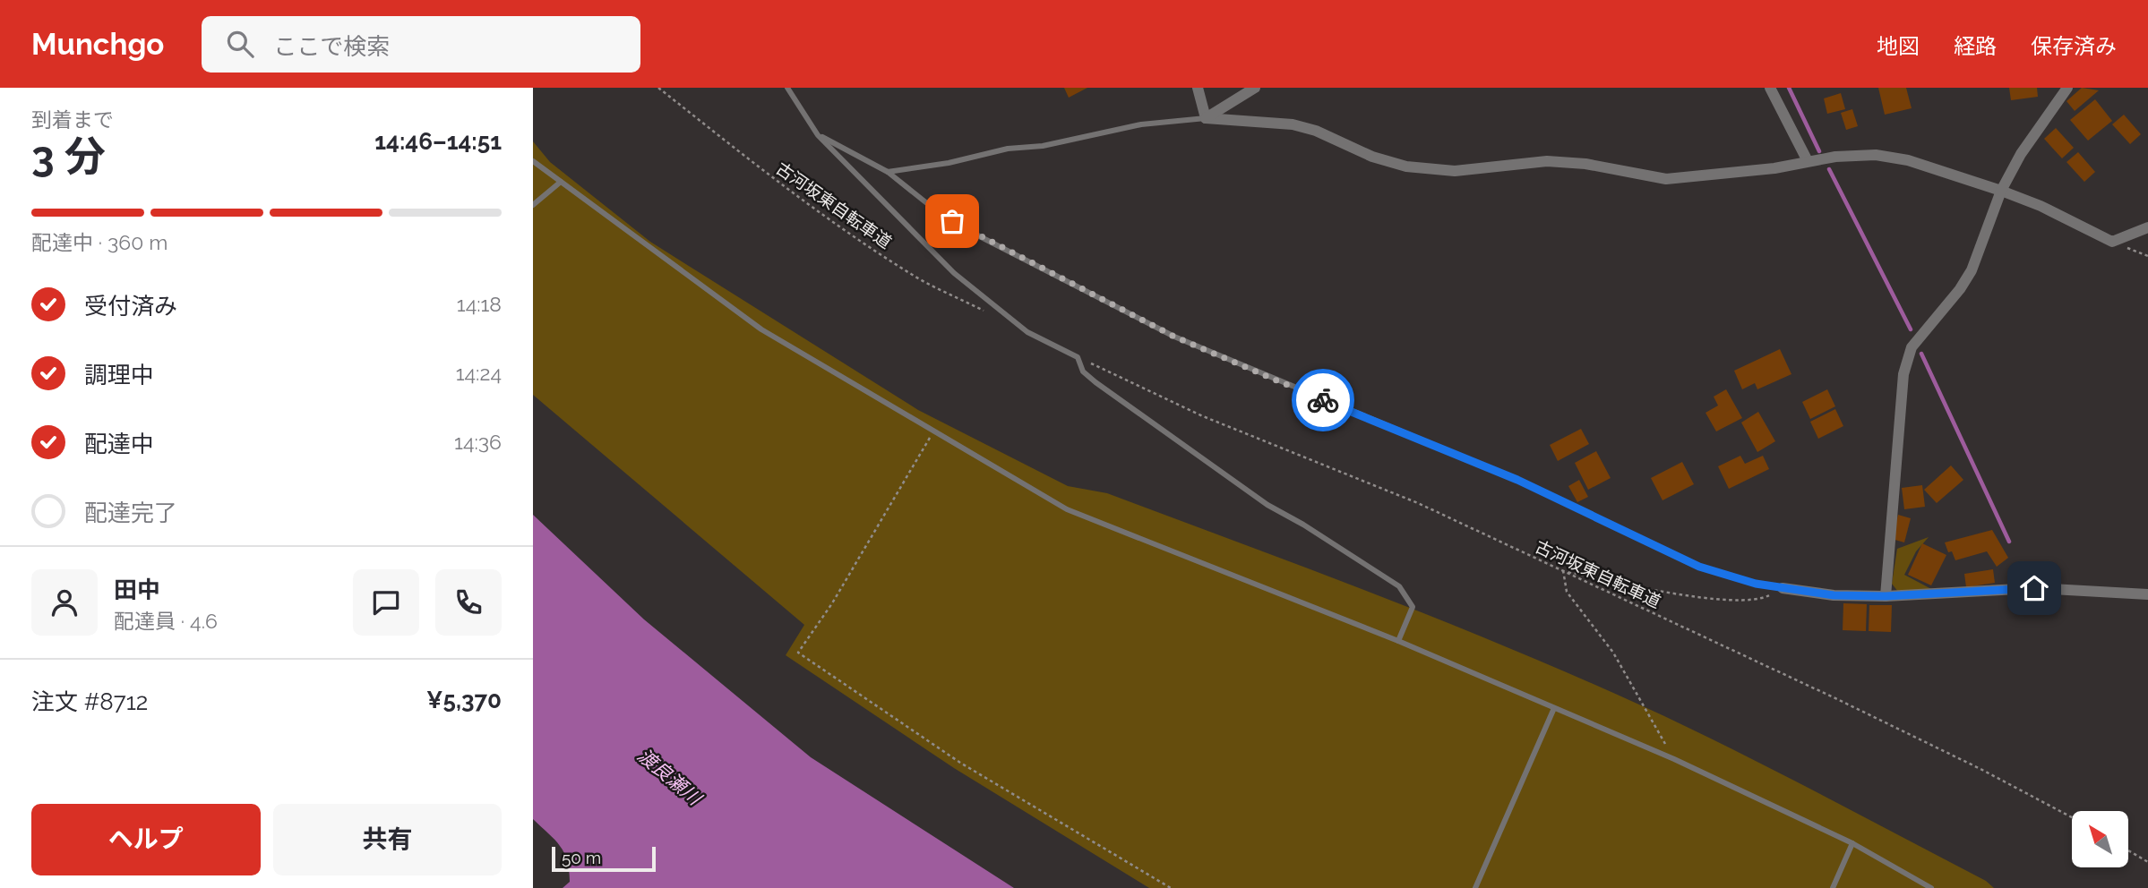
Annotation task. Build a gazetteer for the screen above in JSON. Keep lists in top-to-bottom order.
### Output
{
  "streets": {
    "path": ["古河坂東自転車道"]
  },
  "water": ["渡良瀬川"],
  "scale_bar": "50 m",
  "north": "top left",
  "page": {
    "header": "Munchgo",
    "search": "ここで検索",
    "nav": ["地図", "経路", "保存済み"],
    "heading": ["3 分", "到着まで", "14:46–14:51"],
    "panel": [
      "田中",
      "配達員 · 4.6",
      "注文 #8712",
      "¥5,370"
    ],
    "bar": "配達中 · 360 m",
    "list": [
      ["受付済み", "14:18"],
      ["調理中", "14:24"],
      ["配達中", "14:36"],
      "配達完了"
    ],
    "buttons": ["ヘルプ", "共有"],
    "scale": "50 m"
  }
}
